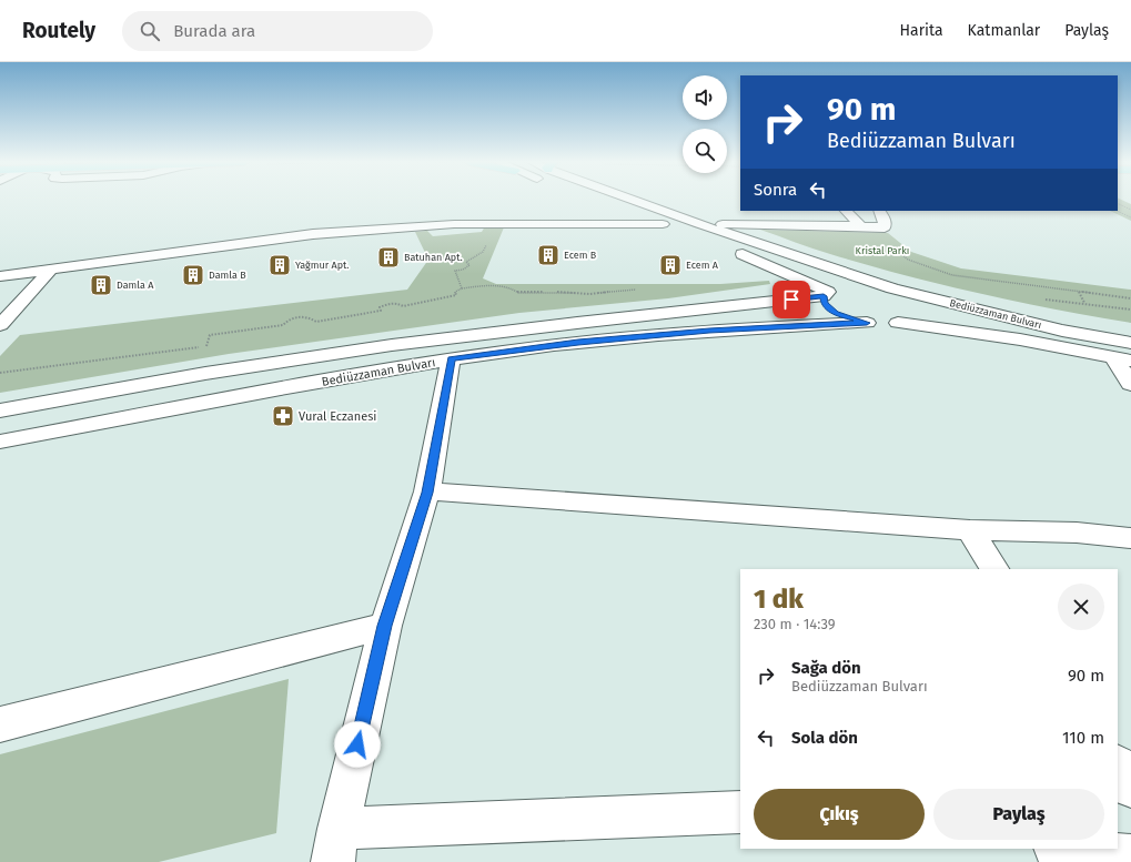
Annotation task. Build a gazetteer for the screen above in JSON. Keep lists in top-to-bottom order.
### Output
{
  "streets": {
    "street": ["Bediüzzaman Bulvarı"]
  },
  "parks": ["Kristal Parkı"],
  "places": {
    "building": [
      "Ecem B",
      "Batuhan Apt.",
      "Yağmur Apt.",
      "Ecem A",
      "Damla B",
      "Damla A"
    ],
    "pharmacy": ["Vural Eczanesi"]
  },
  "page": {
    "header": "Routely",
    "search": "Burada ara",
    "nav": ["Harita", "Katmanlar", "Paylaş"],
    "turn": ["90 m", "Bediüzzaman Bulvarı"],
    "then": "Sonra",
    "heading": ["1 dk", "230 m · 14:39"],
    "list": [
      {
        "name": "Sağa dön",
        "note": "Bediüzzaman Bulvarı",
        "value": "90 m"
      },
      {
        "name": "Sola dön",
        "value": "110 m"
      }
    ],
    "buttons": ["Çıkış", "Paylaş"]
  }
}
